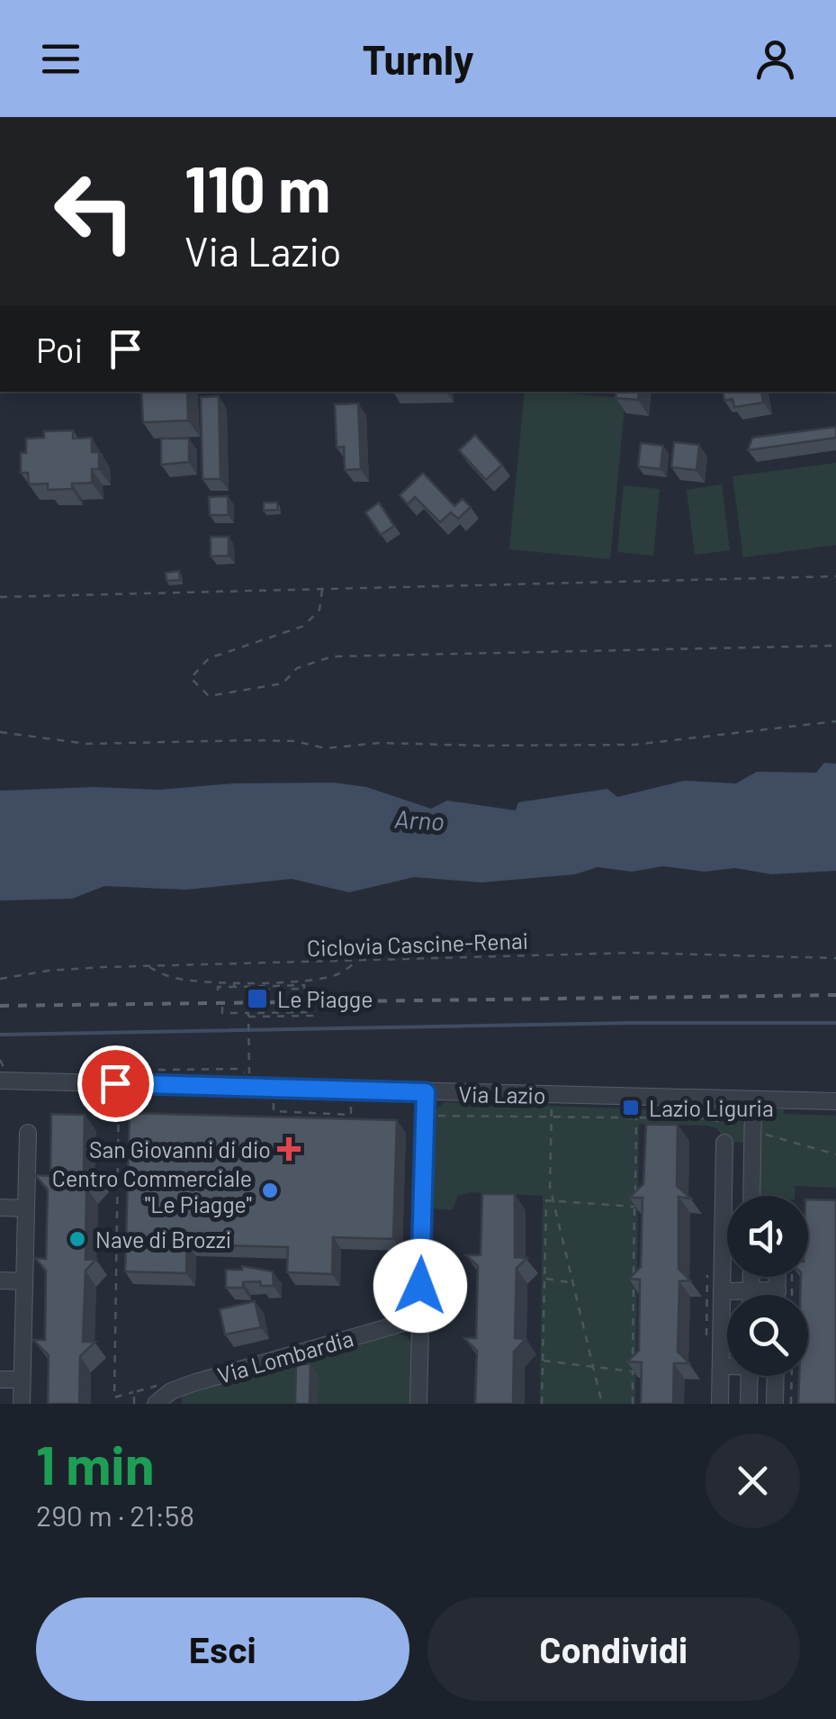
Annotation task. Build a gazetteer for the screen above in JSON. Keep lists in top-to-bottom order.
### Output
{
  "streets": {
    "street": ["Via Lazio", "Via Lombardia"],
    "path": ["Ciclovia Cascine-Renai"]
  },
  "water": ["Arno"],
  "places": {
    "transit": ["Le Piagge", "Lazio Liguria"],
    "health": ["San Giovanni di dio"],
    "other": ["Centro Commerciale \"Le Piagge\"", "Nave di Brozzi"]
  },
  "page": {
    "header": "Turnly",
    "turn": ["110 m", "Via Lazio"],
    "then": "Poi",
    "heading": ["1 min", "290 m · 21:58"],
    "buttons": ["Esci", "Condividi"]
  }
}
